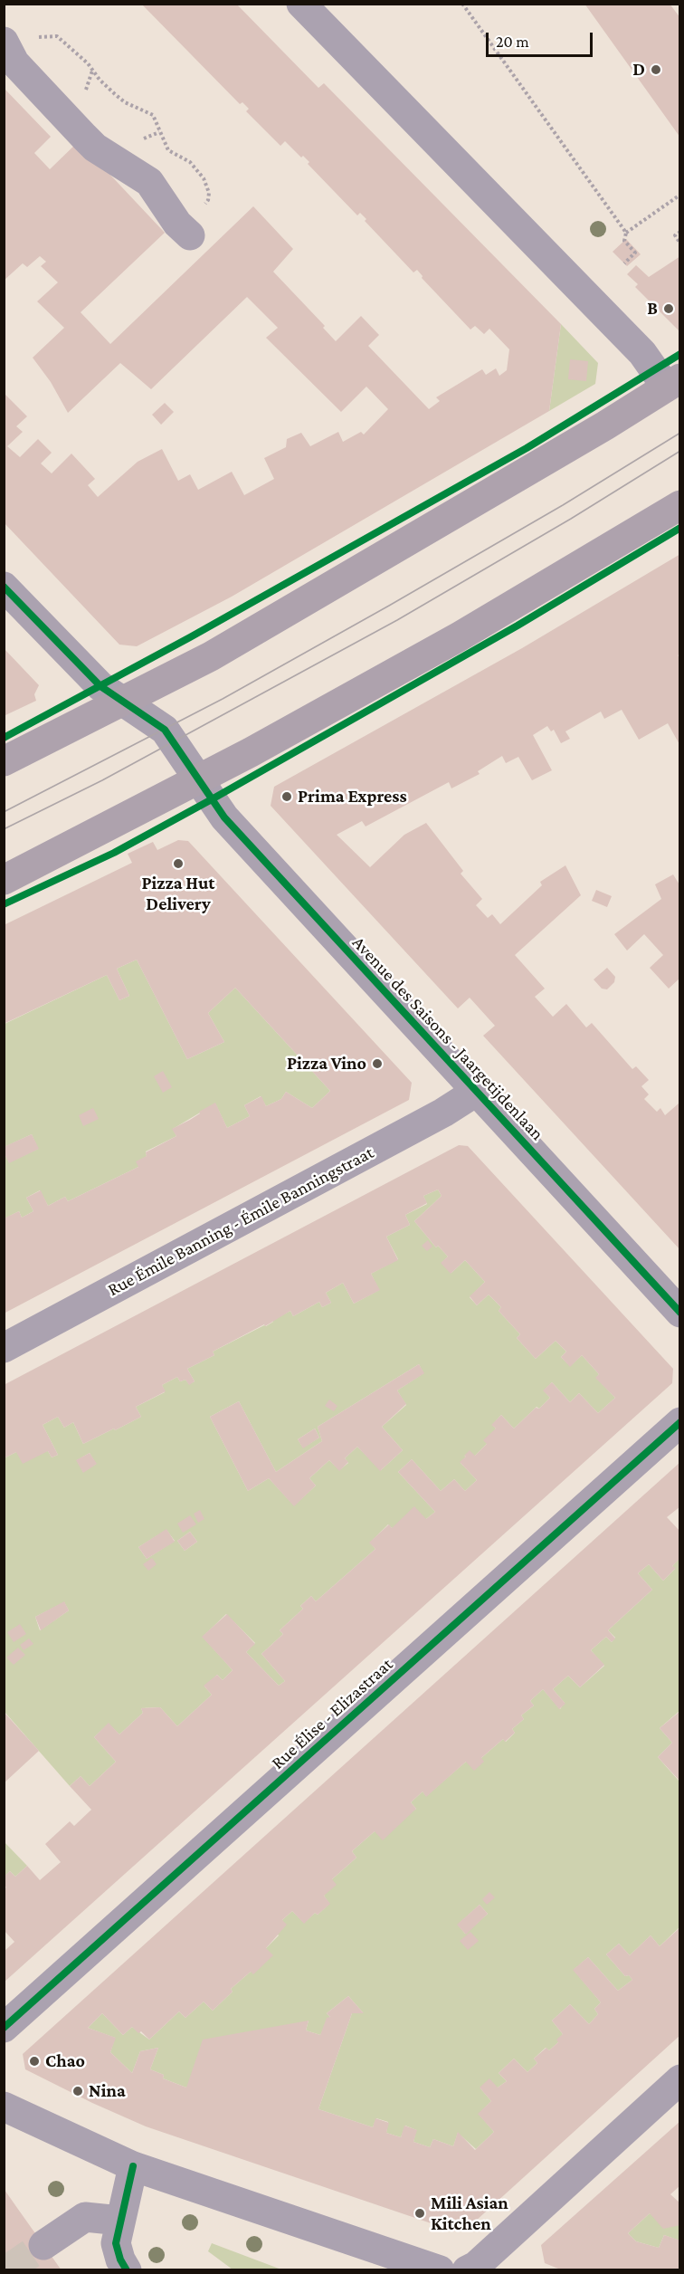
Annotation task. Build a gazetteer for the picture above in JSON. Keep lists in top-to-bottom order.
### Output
{
  "streets": {
    "street": ["Avenue des Saisons - Jaargetijdenlaan", "Rue Émile Banning - Émile Banningstraat", "Rue Élise - Elizastraat"]
  },
  "crossings": [
    ["Avenue des Saisons - Jaargetijdenlaan", "Rue Émile Banning - Émile Banningstraat"]
  ],
  "places": [
    "D",
    "B",
    "Prima Express",
    "Pizza Hut Delivery",
    "Pizza Vino",
    "Chao",
    "Nina",
    "Mili Asian Kitchen"
  ],
  "scale_bar": "20 m"
}
